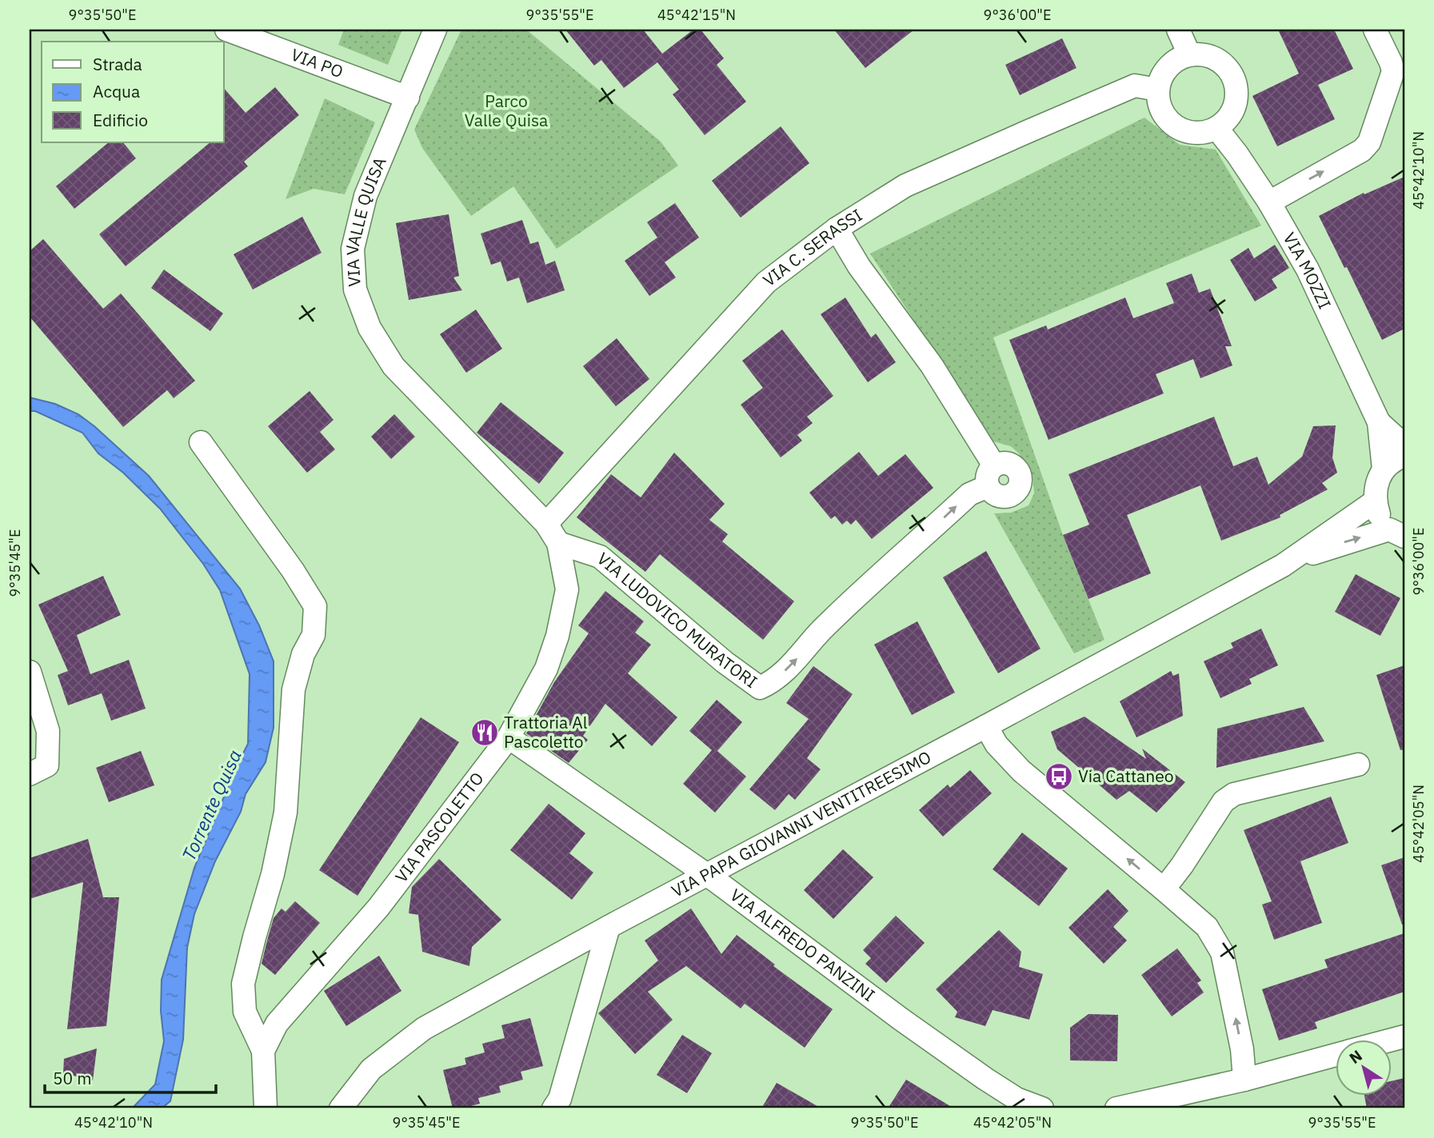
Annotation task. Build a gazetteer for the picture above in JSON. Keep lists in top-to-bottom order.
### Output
{
  "streets": {
    "street": [
      "VIA PO",
      "VIA VALLE QUISA",
      "VIA C. SERASSI",
      "VIA MOZZI",
      "VIA LUDOVICO MURATORI",
      "VIA PAPA GIOVANNI VENTITREESIMO",
      "VIA PASCOLETTO",
      "VIA ALFREDO PANZINI"
    ]
  },
  "crossings": [
    ["VIA PO", "VIA VALLE QUISA"],
    ["VIA VALLE QUISA", "VIA C. SERASSI"],
    ["VIA VALLE QUISA", "VIA PASCOLETTO"],
    ["VIA C. SERASSI", "VIA MOZZI"],
    ["VIA C. SERASSI", "VIA LUDOVICO MURATORI"],
    ["VIA C. SERASSI", "VIA PASCOLETTO"],
    ["VIA LUDOVICO MURATORI", "VIA PASCOLETTO"],
    ["VIA PAPA GIOVANNI VENTITREESIMO", "VIA ALFREDO PANZINI"],
    ["VIA PASCOLETTO", "VIA ALFREDO PANZINI"]
  ],
  "water": ["Torrente Quisa"],
  "parks": ["Parco Valle Quisa"],
  "places": {
    "restaurant": ["Trattoria Al Pascoletto"],
    "bus stop": ["Via Cattaneo"]
  },
  "legend": ["Strada", "Acqua", "Edificio"],
  "scale_bar": "50 m",
  "north": "top left",
  "coordinates": [
    "9°35'50\"E",
    "9°35'55\"E",
    "45°42'15\"N",
    "9°36'00\"E",
    "45°42'10\"N",
    "9°35'45\"E",
    "45°42'05\"N"
  ]
}
